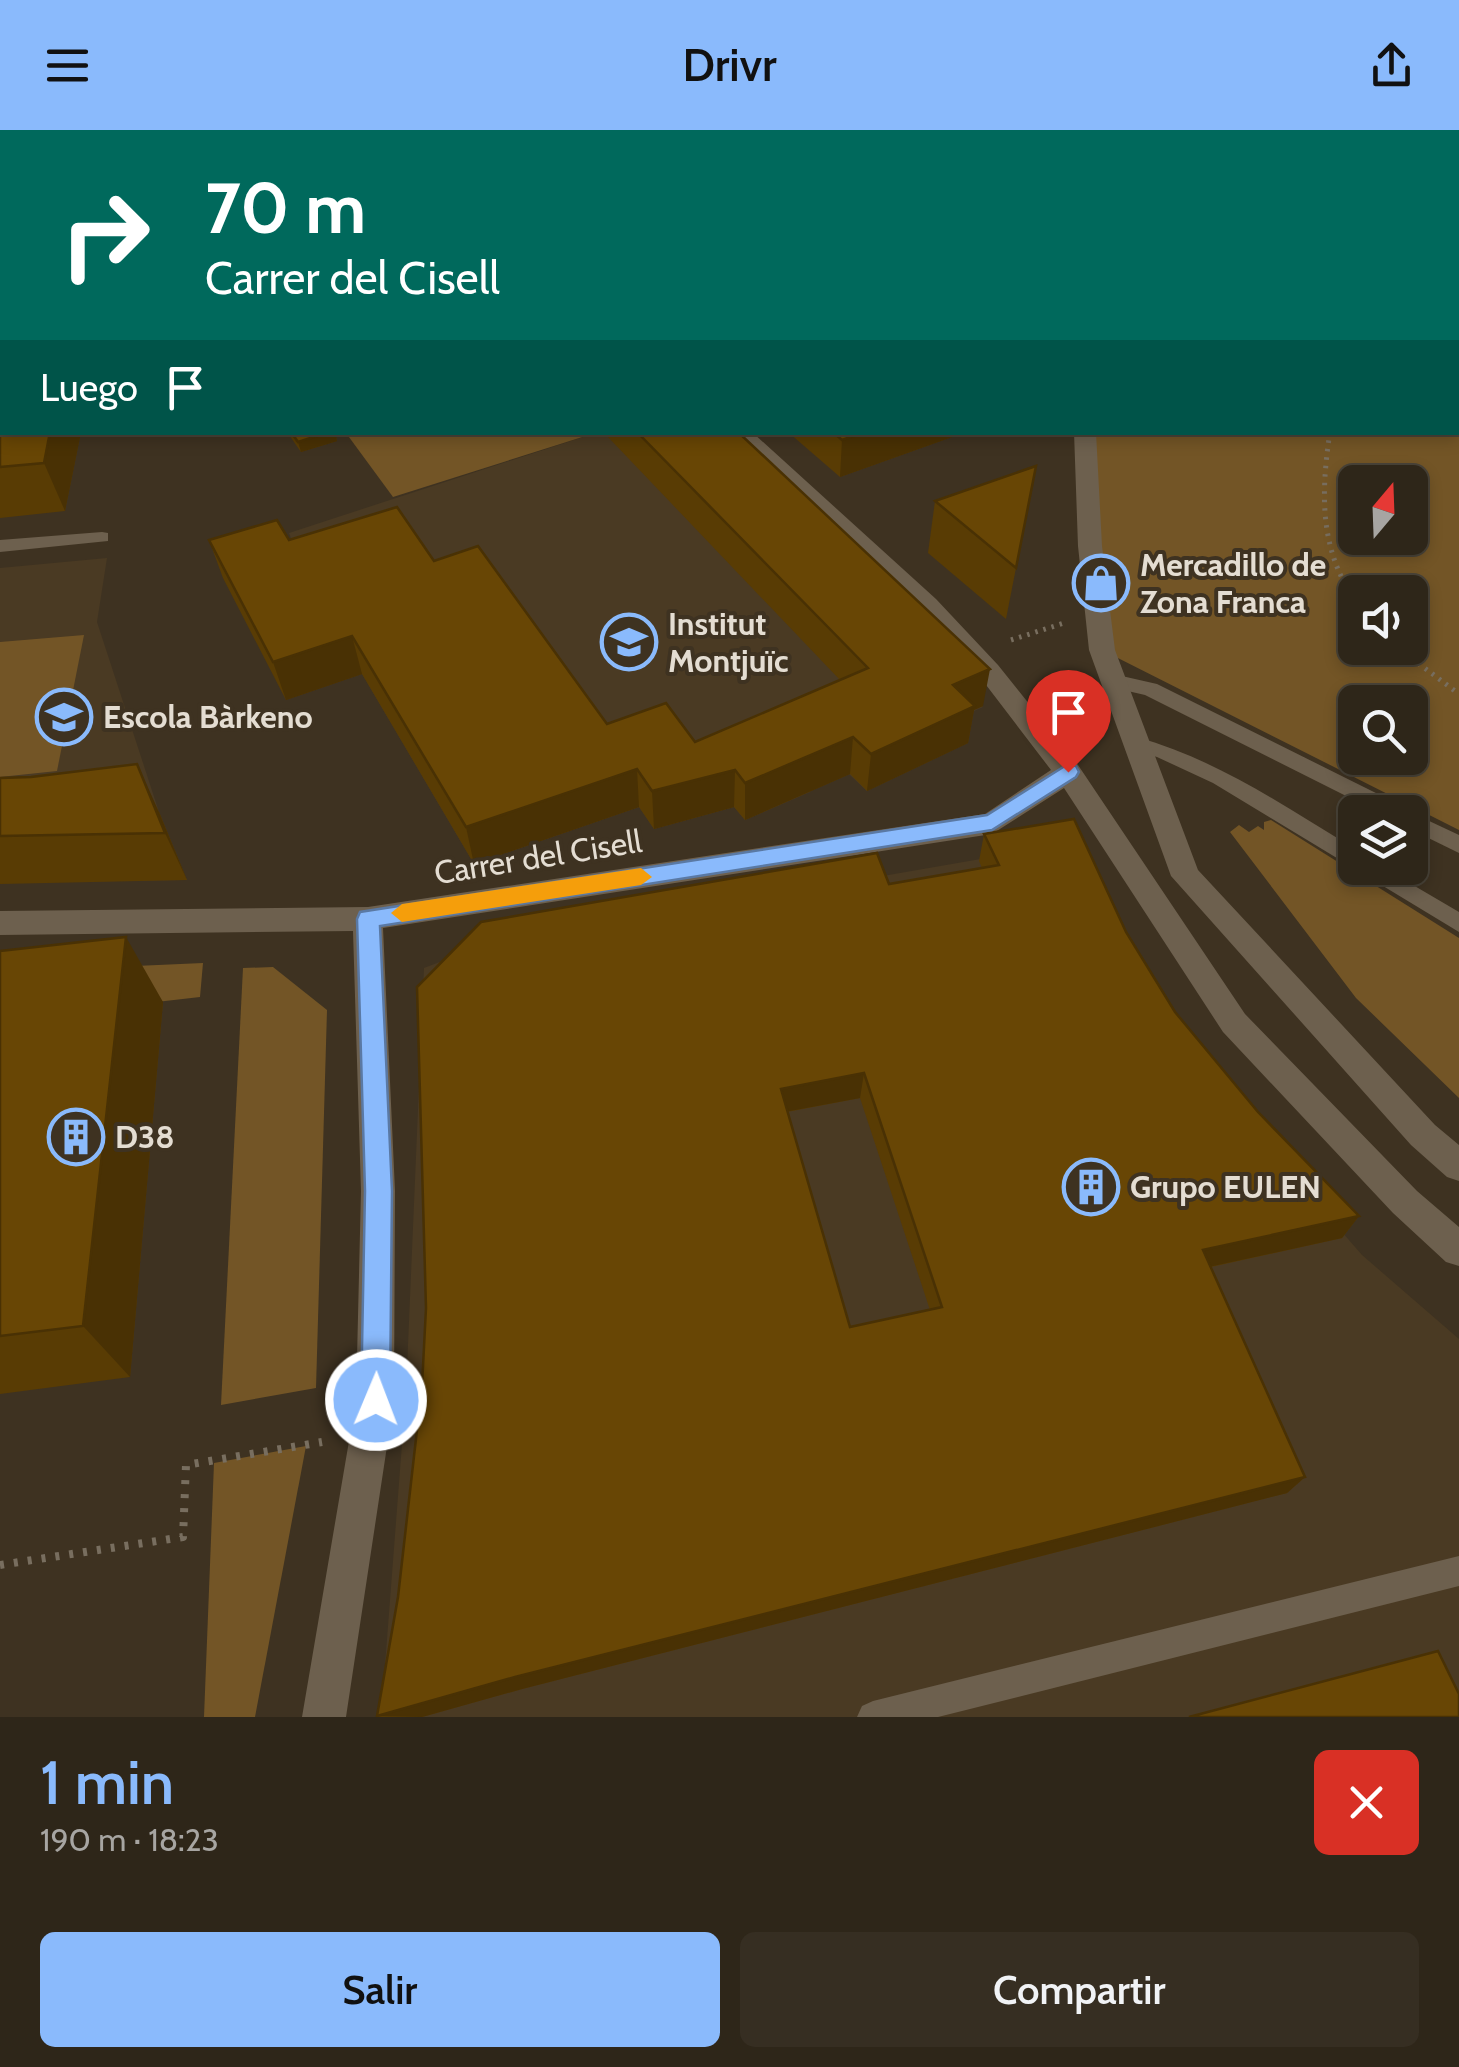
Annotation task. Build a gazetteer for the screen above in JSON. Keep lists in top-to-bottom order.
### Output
{
  "streets": {
    "street": ["Carrer del Cisell"]
  },
  "places": {
    "shop": ["Mercadillo de Zona Franca"],
    "school or university": ["Institut Montjuïc", "Escola Bàrkeno"],
    "building": ["D38", "Grupo EULEN"]
  },
  "north": "top",
  "page": {
    "header": "Drivr",
    "turn": ["70 m", "Carrer del Cisell"],
    "then": "Luego",
    "heading": ["1 min", "190 m · 18:23"],
    "buttons": ["Salir", "Compartir"]
  }
}
